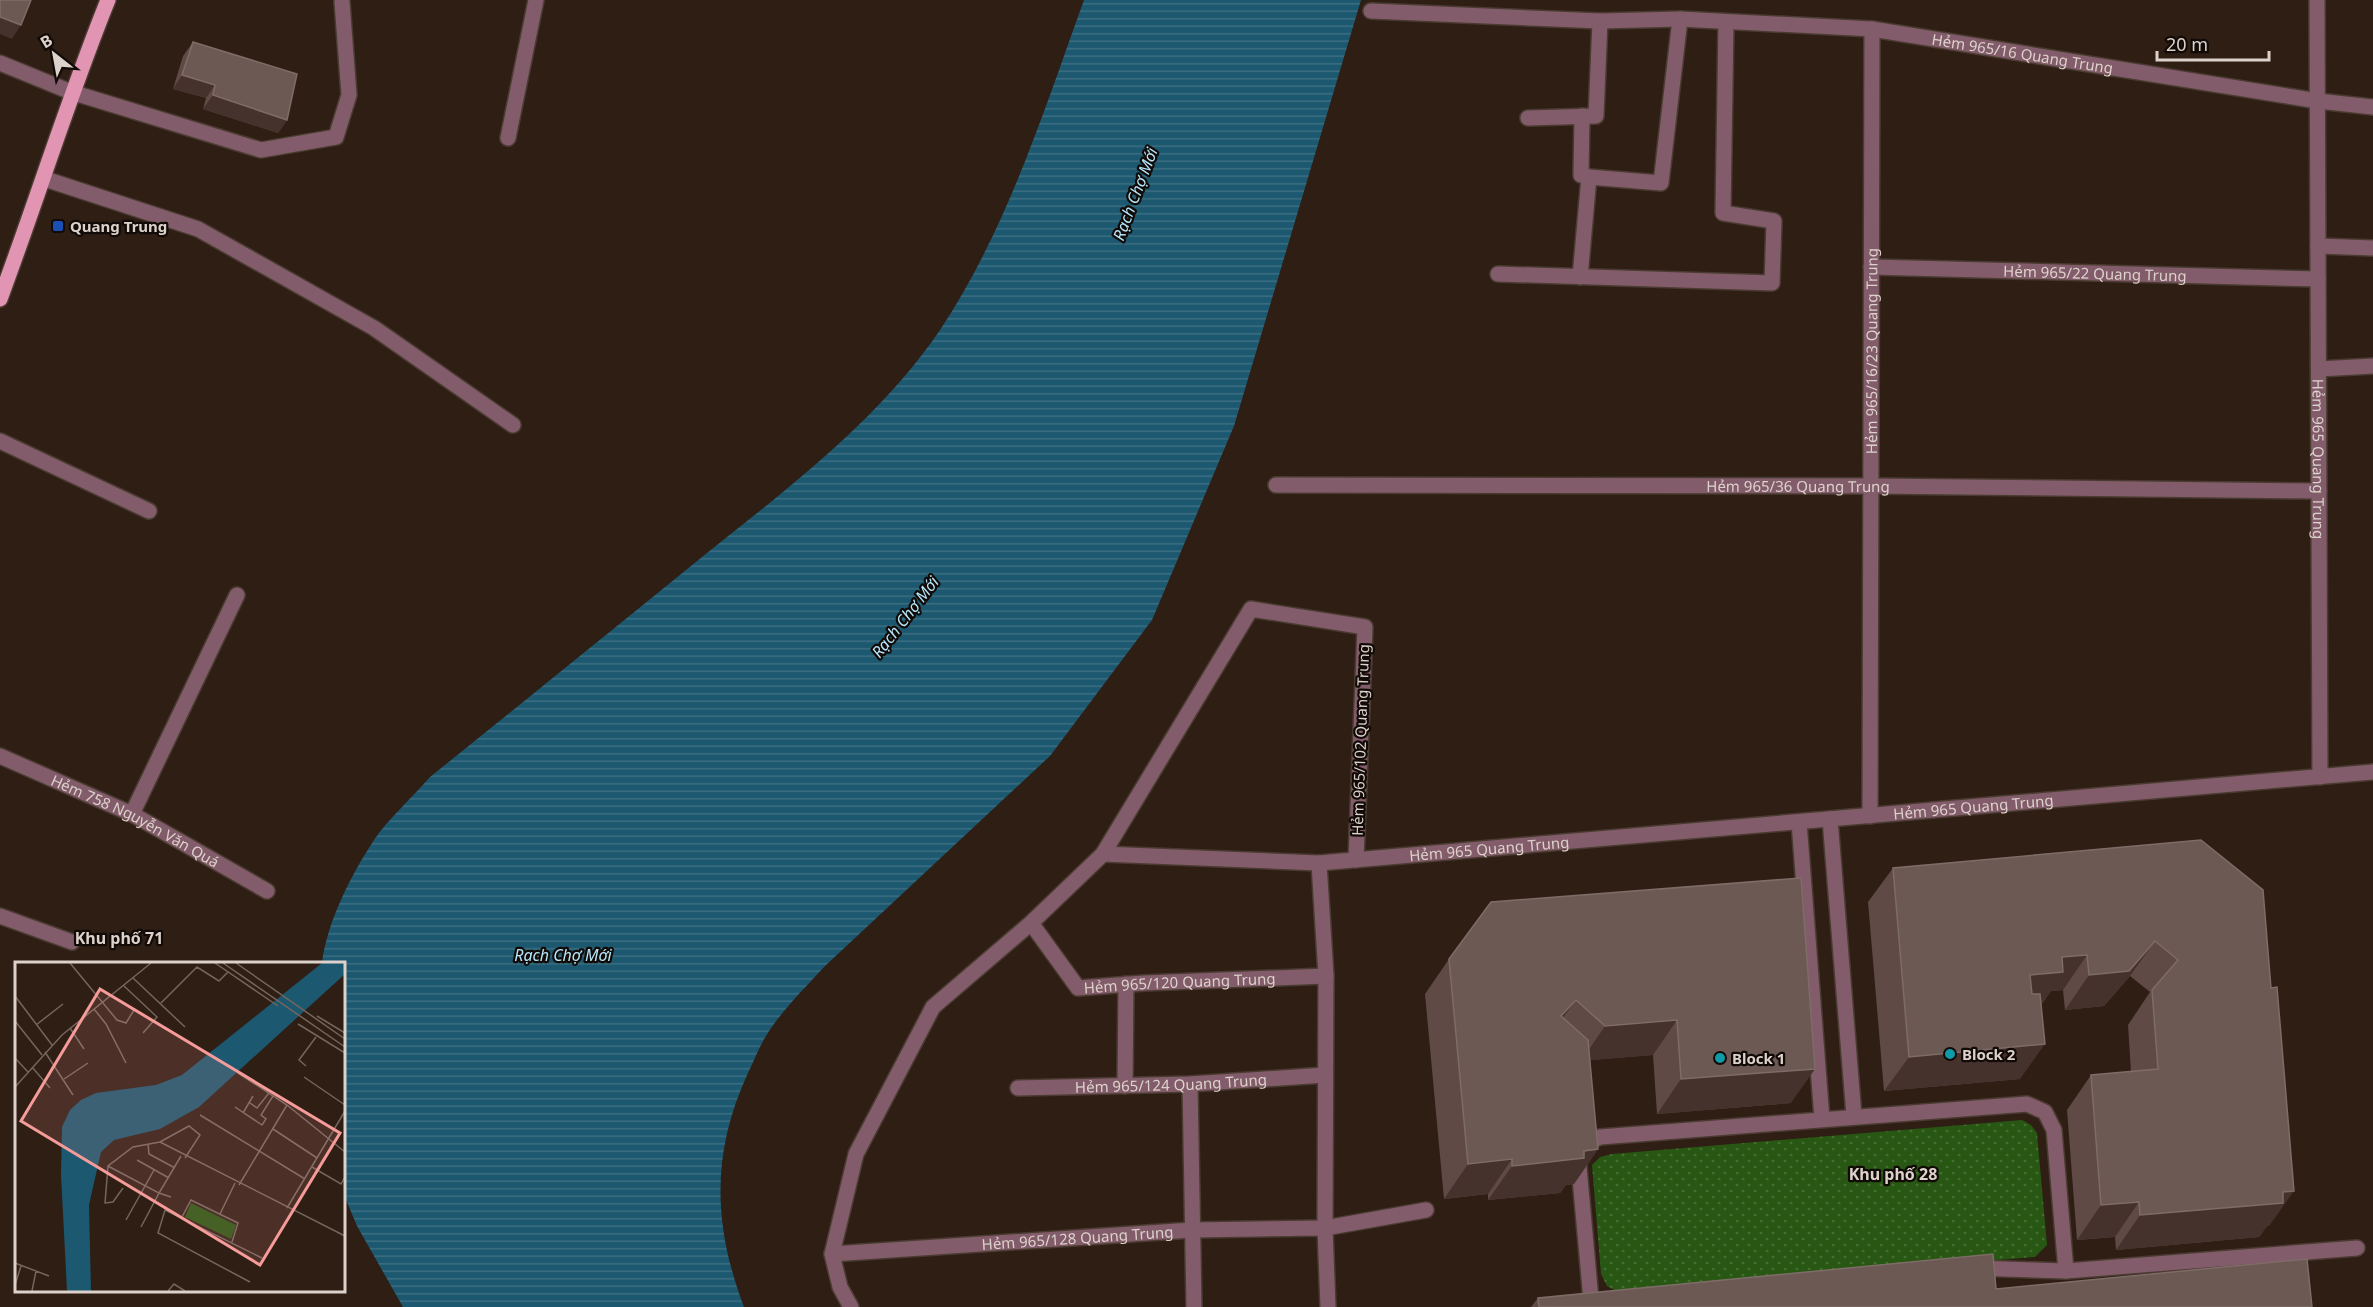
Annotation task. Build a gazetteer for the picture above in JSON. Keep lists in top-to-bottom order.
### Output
{
  "streets": {
    "street": [
      "Hẻm 965/16 Quang Trung",
      "Hẻm 965/22 Quang Trung",
      "Hẻm 965/16/23 Quang Trung",
      "Hẻm 965 Quang Trung",
      "Hẻm 965/36 Quang Trung",
      "Hẻm 965/102 Quang Trung",
      "Hẻm 758 Nguyễn Văn Quá",
      "Hẻm 965/120 Quang Trung",
      "Hẻm 965/124 Quang Trung",
      "Hẻm 965/128 Quang Trung"
    ]
  },
  "crossings": [
    ["Hẻm 965/16 Quang Trung", "Hẻm 965/16/23 Quang Trung"],
    ["Hẻm 965/16 Quang Trung", "Hẻm 965 Quang Trung"],
    ["Hẻm 965/22 Quang Trung", "Hẻm 965/16/23 Quang Trung"],
    ["Hẻm 965/22 Quang Trung", "Hẻm 965 Quang Trung"],
    ["Hẻm 965/16/23 Quang Trung", "Hẻm 965 Quang Trung"],
    ["Hẻm 965/16/23 Quang Trung", "Hẻm 965/36 Quang Trung"],
    ["Hẻm 965 Quang Trung", "Hẻm 965/36 Quang Trung"],
    ["Hẻm 965 Quang Trung", "Hẻm 965/102 Quang Trung"]
  ],
  "districts": ["Khu phố 71", "Khu phố 28"],
  "water": ["Rạch Chợ Mới"],
  "places": {
    "transit": ["Quang Trung"],
    "other": ["Block 2", "Block 1"]
  },
  "scale_bar": "20 m",
  "north": "top left"
}
